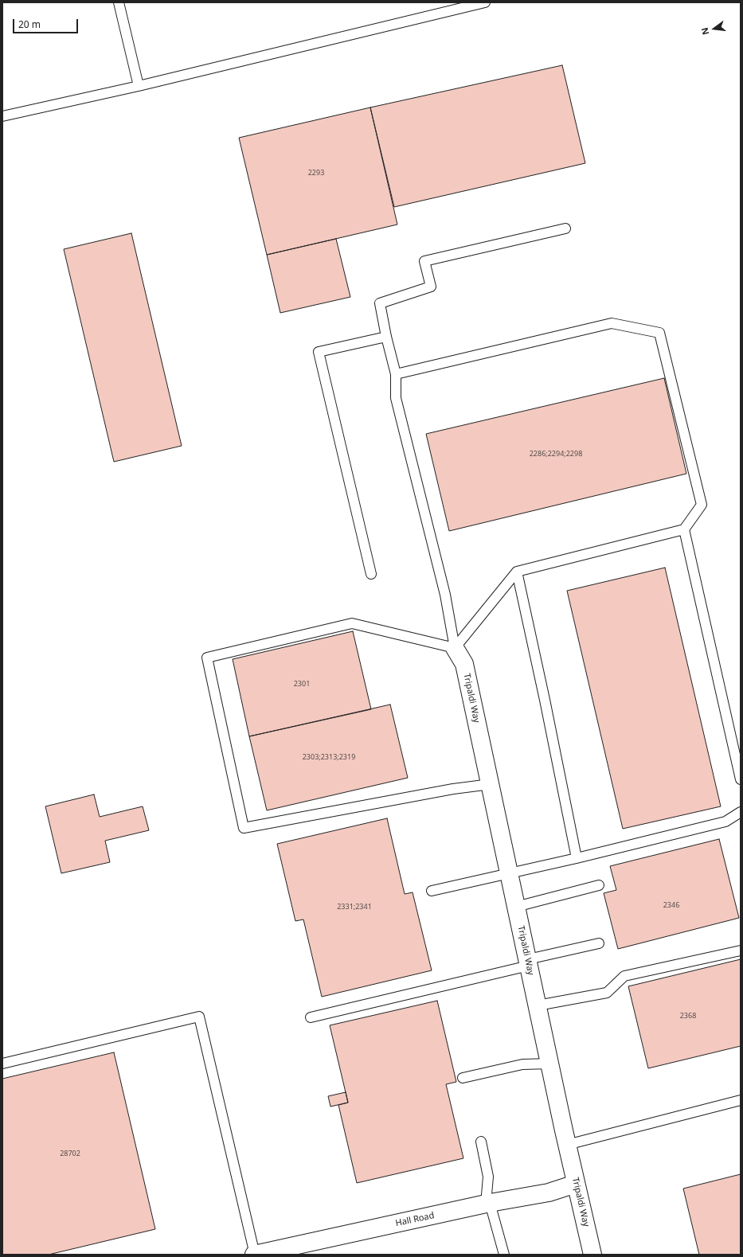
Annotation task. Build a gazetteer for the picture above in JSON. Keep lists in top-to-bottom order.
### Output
{
  "streets": {
    "street": ["Tripaldi Way", "Hall Road"]
  },
  "crossings": [
    ["Tripaldi Way", "Hall Road"]
  ],
  "house_numbers": [
    "2293",
    "2286;2294;2298",
    "2301",
    "2303;2313;2319",
    "2346",
    "2331;2341",
    "2368",
    "28702"
  ],
  "scale_bar": "20 m",
  "north": "left"
}
